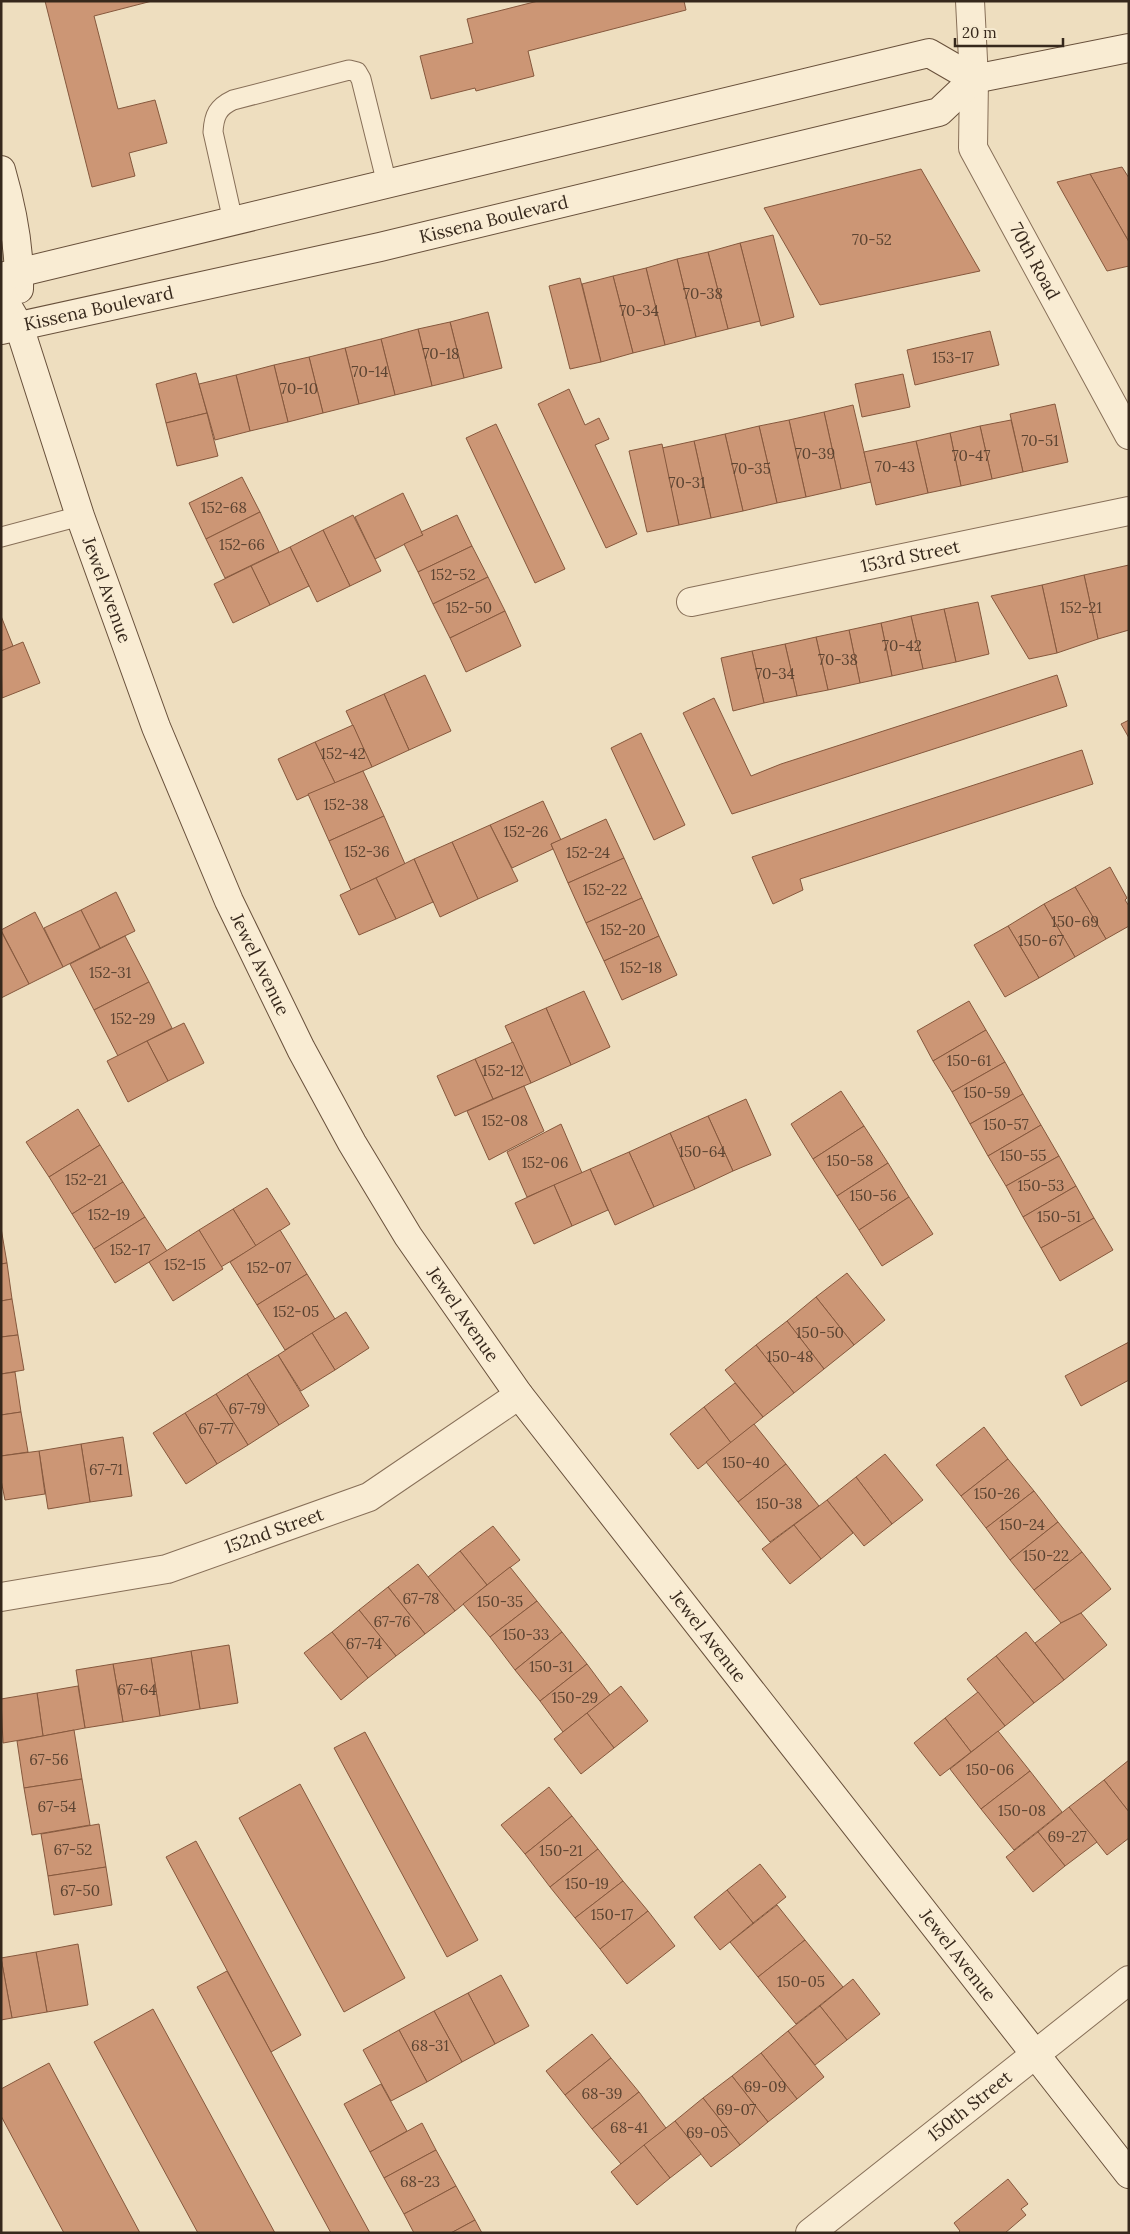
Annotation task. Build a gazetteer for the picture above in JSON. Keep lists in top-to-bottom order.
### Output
{
  "streets": {
    "street": [
      "Kissena Boulevard",
      "70th Road",
      "153rd Street",
      "Jewel Avenue",
      "152nd Street",
      "150th Street"
    ]
  },
  "crossings": [
    ["Kissena Boulevard", "70th Road"],
    ["Kissena Boulevard", "Jewel Avenue"],
    ["Jewel Avenue", "152nd Street"],
    ["Jewel Avenue", "150th Street"]
  ],
  "house_numbers": [
    "70-52",
    "70-38",
    "70-34",
    "70-18",
    "153-17",
    "70-14",
    "70-10",
    "70-51",
    "70-39",
    "70-47",
    "70-43",
    "70-35",
    "70-31",
    "152-68",
    "152-66",
    "152-52",
    "152-50",
    "152-21",
    "70-42",
    "70-38",
    "70-34",
    "152-42",
    "152-38",
    "152-26",
    "152-36",
    "152-24",
    "152-22",
    "150-69",
    "152-20",
    "150-67",
    "152-18",
    "152-31",
    "152-29",
    "150-61",
    "152-12",
    "150-59",
    "152-08",
    "150-57",
    "150-64",
    "150-55",
    "150-58",
    "152-06",
    "152-21",
    "150-53",
    "150-56",
    "152-19",
    "150-51",
    "152-17",
    "152-15",
    "152-07",
    "152-05",
    "150-50",
    "150-48",
    "67-79",
    "67-77",
    "150-40",
    "67-71",
    "150-26",
    "150-38",
    "150-24",
    "150-22",
    "67-78",
    "150-35",
    "67-76",
    "150-33",
    "67-74",
    "150-31",
    "67-64",
    "150-29",
    "67-56",
    "150-06",
    "67-54",
    "150-08",
    "69-27",
    "67-52",
    "150-21",
    "150-19",
    "67-50",
    "150-17",
    "150-05",
    "68-31",
    "69-09",
    "68-39",
    "69-07",
    "68-41",
    "69-05",
    "68-23"
  ],
  "scale_bar": "20 m"
}
